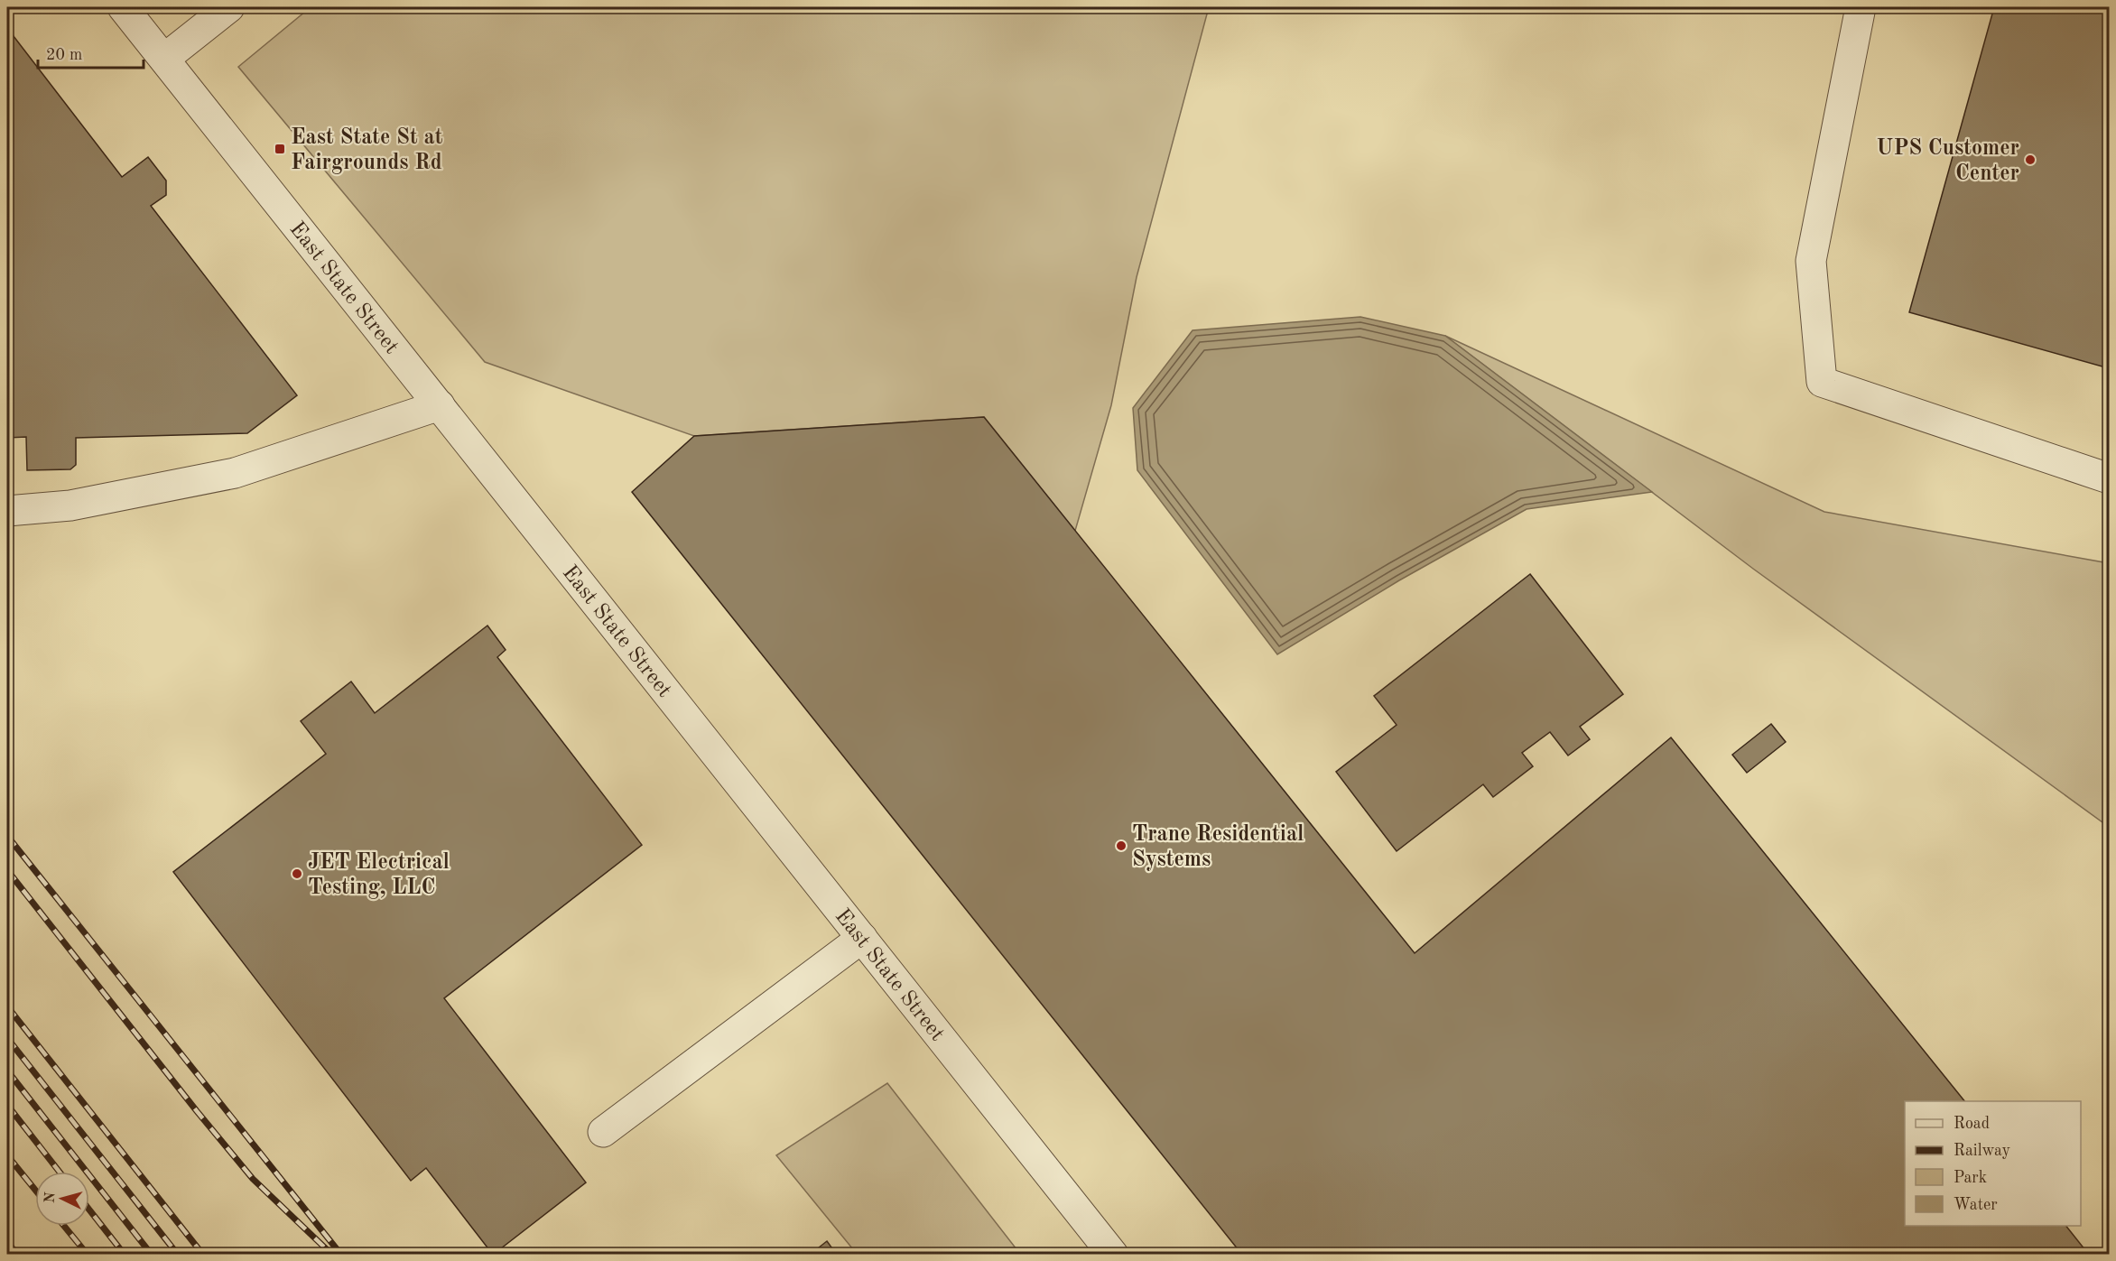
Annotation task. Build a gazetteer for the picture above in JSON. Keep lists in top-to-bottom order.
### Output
{
  "streets": {
    "street": ["East State Street"]
  },
  "places": {
    "transit": ["East State St at Fairgrounds Rd"],
    "other": ["UPS Customer Center", "Trane Residential Systems", "JET Electrical Testing, LLC"]
  },
  "legend": [
    "Road",
    "Railway",
    "Park",
    "Water"
  ],
  "scale_bar": "20 m",
  "north": "left"
}
